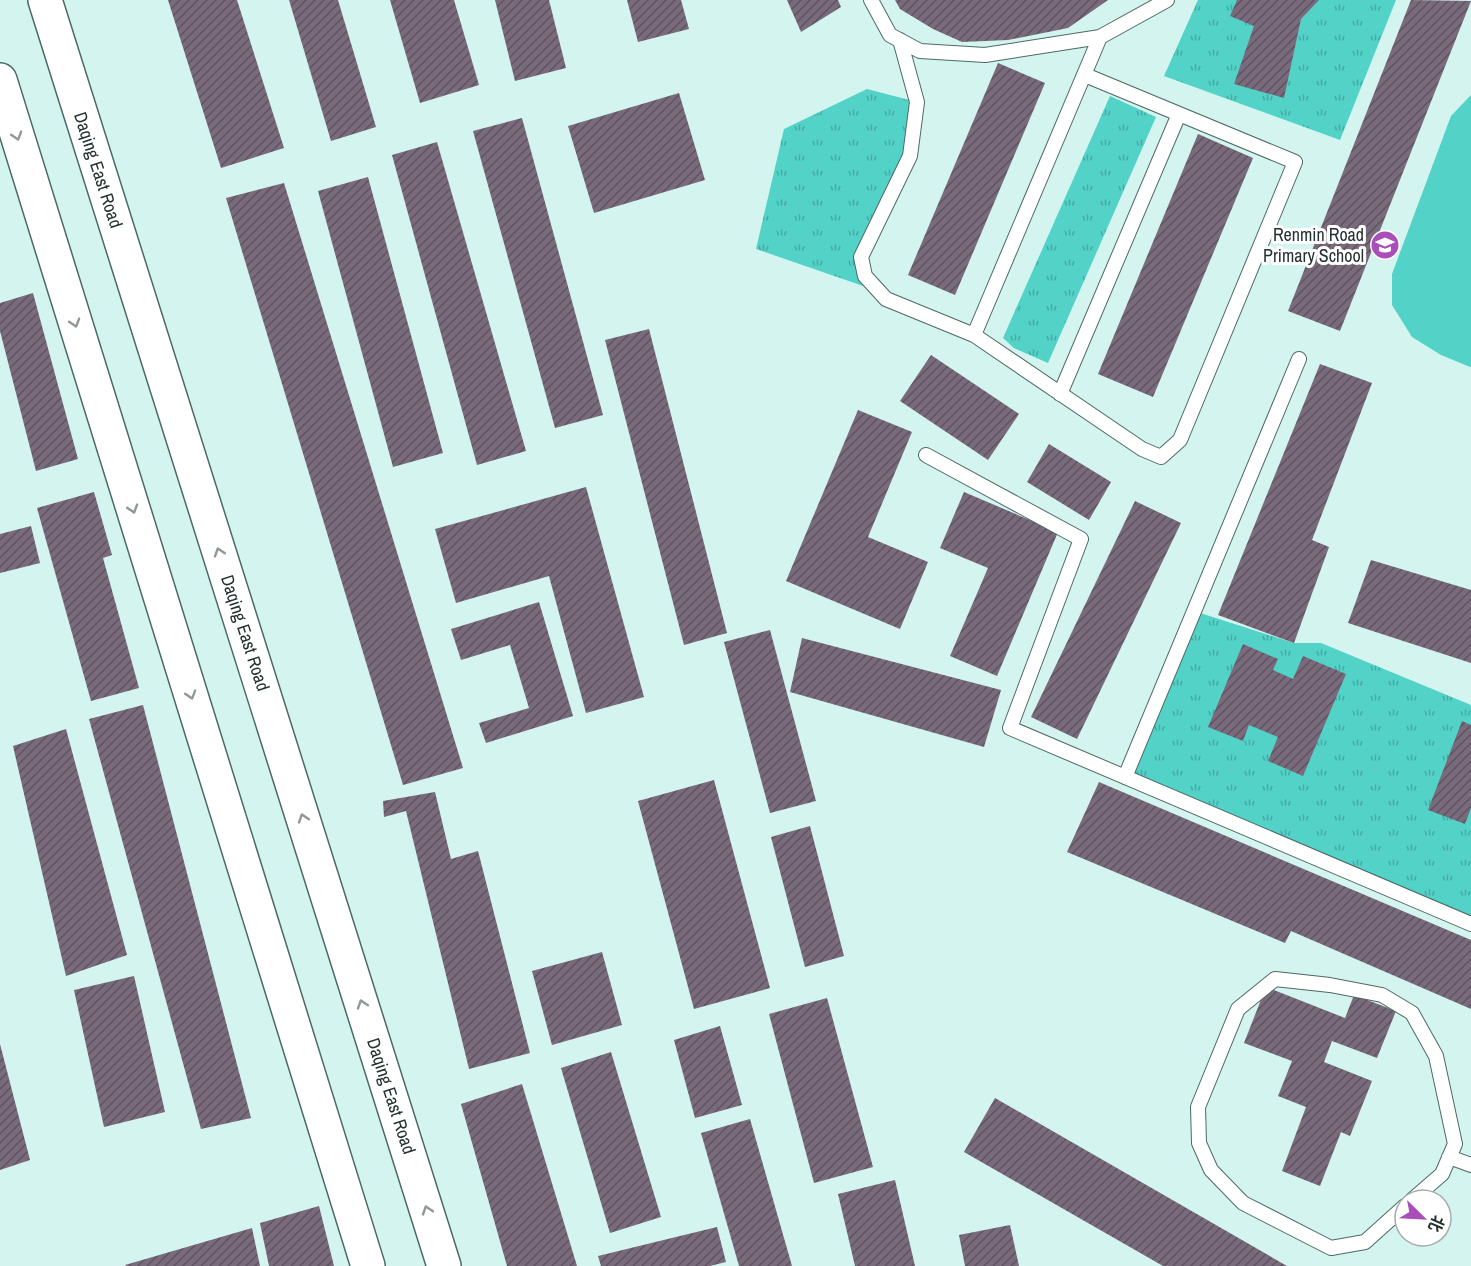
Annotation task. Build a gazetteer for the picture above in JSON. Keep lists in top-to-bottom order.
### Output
{
  "streets": {
    "main road": ["Daqing East Road"]
  },
  "places": {
    "school or university": ["Renmin Road Primary School"]
  },
  "north": "bottom right"
}
